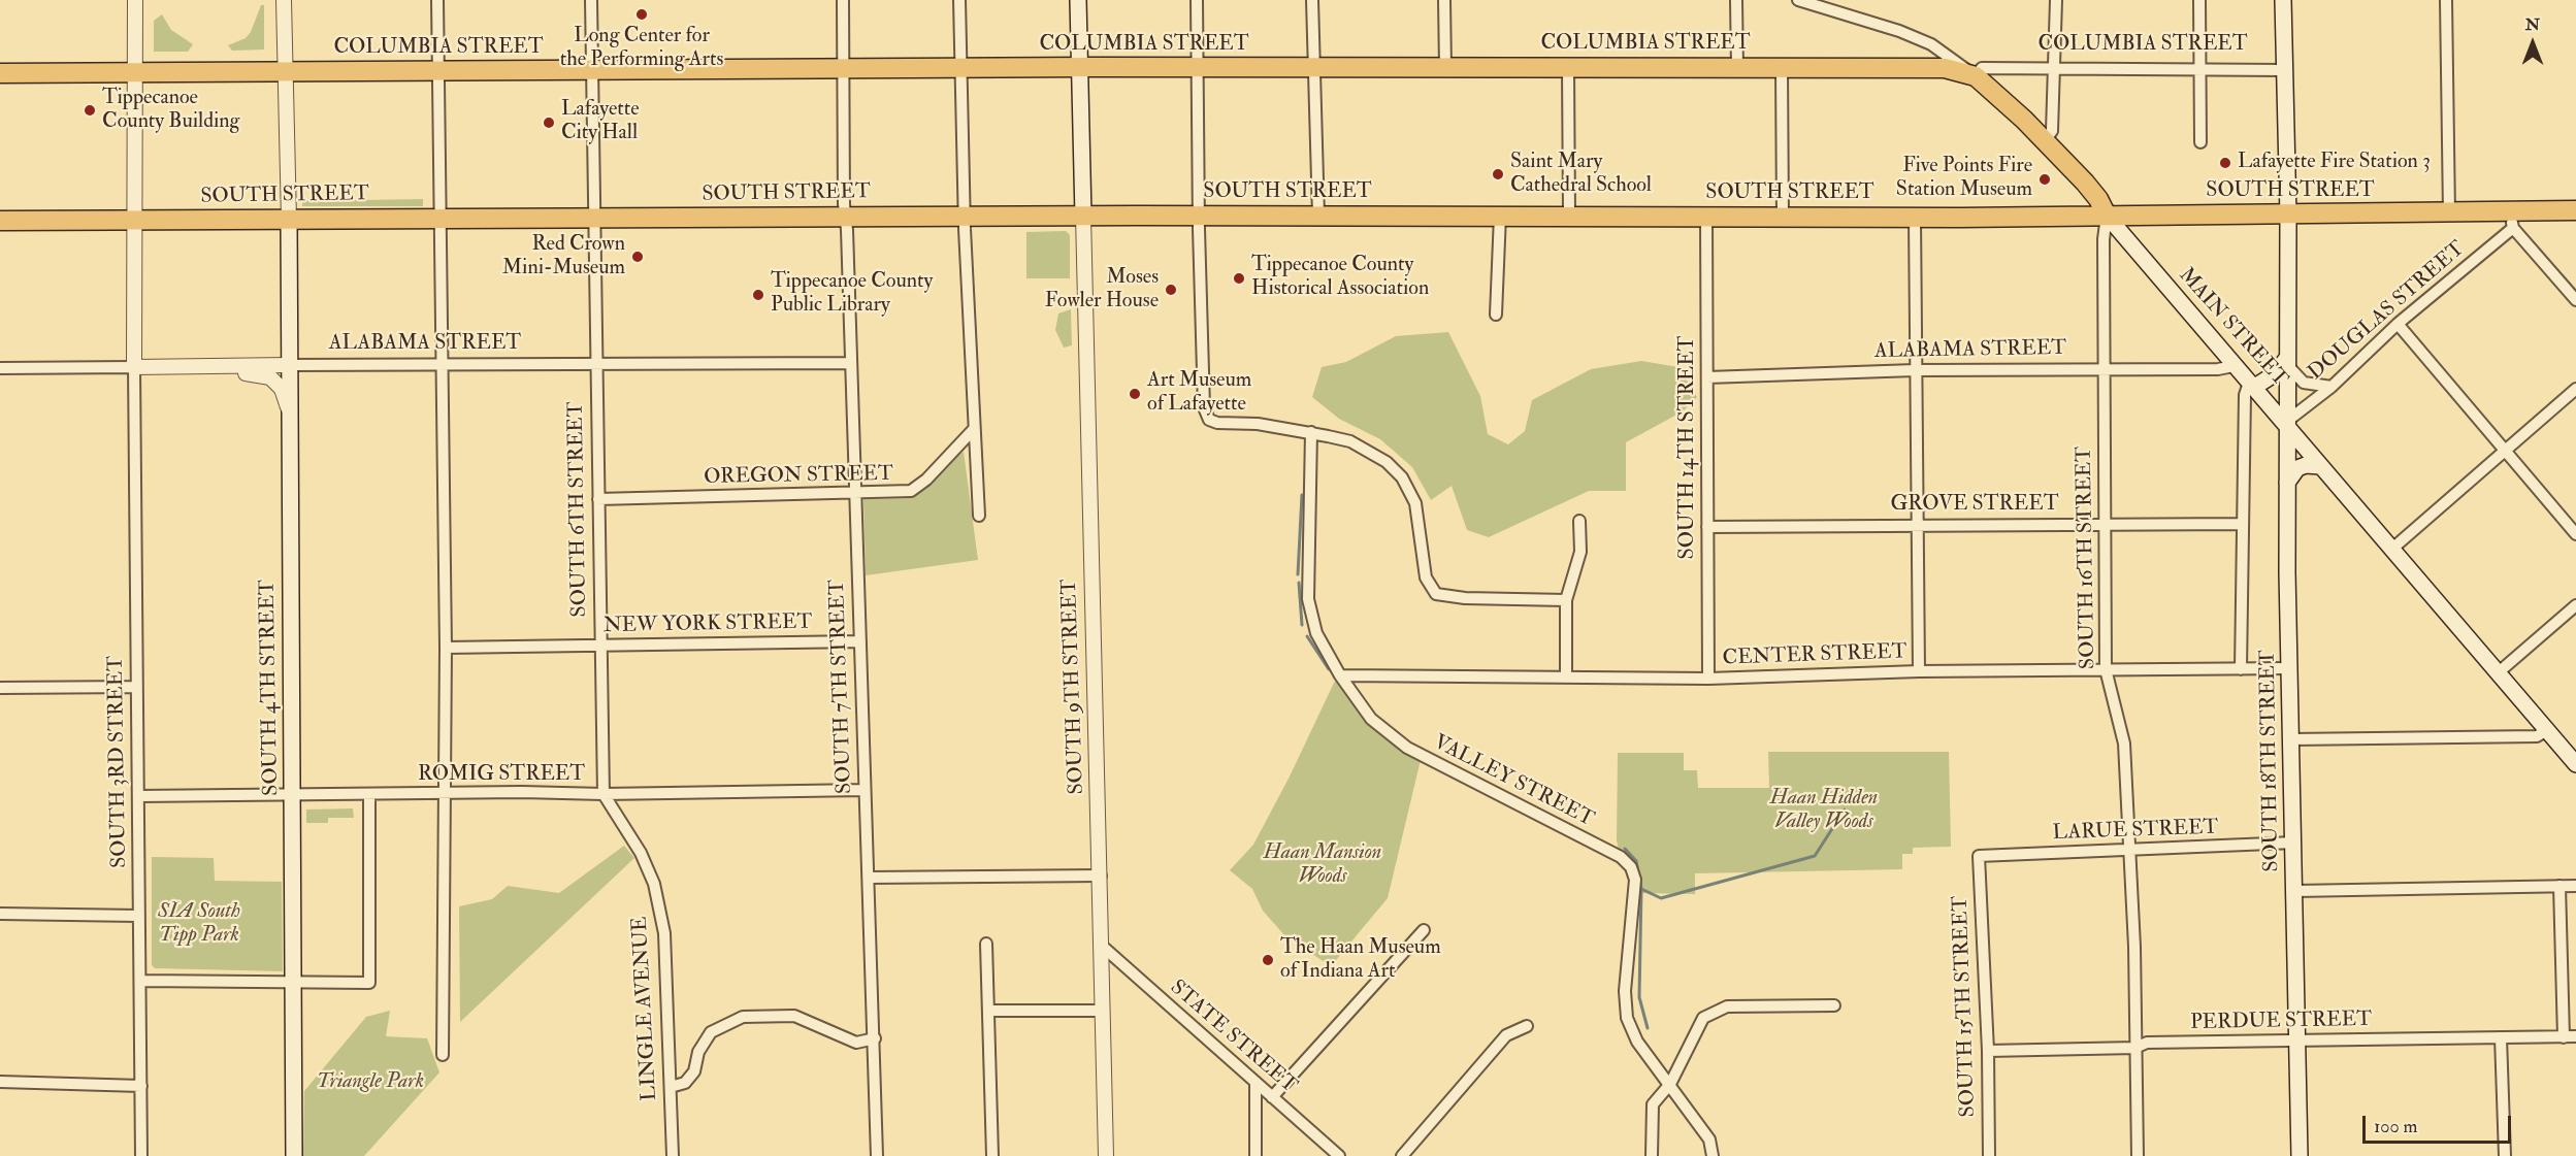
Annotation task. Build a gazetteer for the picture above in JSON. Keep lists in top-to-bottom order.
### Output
{
  "streets": {
    "main road": [
      "COLUMBIA STREET",
      "SOUTH STREET",
      "MAIN STREET",
      "SOUTH 4TH STREET",
      "SOUTH 18TH STREET"
    ],
    "street": [
      "DOUGLAS STREET",
      "ALABAMA STREET",
      "SOUTH 14TH STREET",
      "OREGON STREET",
      "GROVE STREET",
      "SOUTH 6TH STREET",
      "SOUTH 16TH STREET",
      "NEW YORK STREET",
      "CENTER STREET",
      "SOUTH 7TH STREET",
      "SOUTH 9TH STREET",
      "SOUTH 3RD STREET",
      "ROMIG STREET",
      "VALLEY STREET",
      "LARUE STREET",
      "SOUTH 15TH STREET",
      "LINGLE AVENUE",
      "PERDUE STREET",
      "STATE STREET"
    ]
  },
  "crossings": [
    ["COLUMBIA STREET", "MAIN STREET"],
    ["COLUMBIA STREET", "SOUTH 6TH STREET"],
    ["COLUMBIA STREET", "SOUTH 7TH STREET"],
    ["COLUMBIA STREET", "SOUTH 18TH STREET"],
    ["SOUTH STREET", "DOUGLAS STREET"],
    ["SOUTH STREET", "MAIN STREET"],
    ["SOUTH STREET", "SOUTH 14TH STREET"],
    ["SOUTH STREET", "SOUTH 6TH STREET"],
    ["SOUTH STREET", "SOUTH 16TH STREET"],
    ["SOUTH STREET", "SOUTH 7TH STREET"],
    ["SOUTH STREET", "SOUTH 9TH STREET"],
    ["SOUTH STREET", "SOUTH 4TH STREET"],
    ["SOUTH STREET", "SOUTH 18TH STREET"],
    ["DOUGLAS STREET", "MAIN STREET"],
    ["DOUGLAS STREET", "SOUTH 18TH STREET"],
    ["MAIN STREET", "ALABAMA STREET"],
    ["MAIN STREET", "SOUTH 16TH STREET"],
    ["MAIN STREET", "SOUTH 18TH STREET"],
    ["ALABAMA STREET", "SOUTH 14TH STREET"],
    ["ALABAMA STREET", "SOUTH 6TH STREET"],
    ["ALABAMA STREET", "SOUTH 16TH STREET"],
    ["ALABAMA STREET", "SOUTH 7TH STREET"],
    ["ALABAMA STREET", "SOUTH 4TH STREET"],
    ["ALABAMA STREET", "SOUTH 3RD STREET"],
    ["SOUTH 14TH STREET", "GROVE STREET"],
    ["SOUTH 14TH STREET", "CENTER STREET"],
    ["OREGON STREET", "SOUTH 6TH STREET"],
    ["OREGON STREET", "SOUTH 7TH STREET"],
    ["GROVE STREET", "SOUTH 16TH STREET"],
    ["SOUTH 6TH STREET", "NEW YORK STREET"],
    ["SOUTH 6TH STREET", "ROMIG STREET"],
    ["SOUTH 6TH STREET", "LINGLE AVENUE"],
    ["SOUTH 16TH STREET", "CENTER STREET"],
    ["SOUTH 16TH STREET", "LARUE STREET"],
    ["SOUTH 16TH STREET", "PERDUE STREET"],
    ["NEW YORK STREET", "SOUTH 7TH STREET"],
    ["CENTER STREET", "SOUTH 18TH STREET"],
    ["CENTER STREET", "VALLEY STREET"],
    ["SOUTH 7TH STREET", "ROMIG STREET"],
    ["SOUTH 9TH STREET", "STATE STREET"],
    ["SOUTH 4TH STREET", "ROMIG STREET"],
    ["SOUTH 18TH STREET", "LARUE STREET"],
    ["SOUTH 18TH STREET", "PERDUE STREET"],
    ["SOUTH 3RD STREET", "ROMIG STREET"],
    ["ROMIG STREET", "LINGLE AVENUE"],
    ["LARUE STREET", "SOUTH 15TH STREET"],
    ["SOUTH 15TH STREET", "PERDUE STREET"]
  ],
  "parks": [
    "Haan Hidden Valley Woods",
    "Haan Mansion Woods",
    "SIA South Tipp Park",
    "Triangle Park"
  ],
  "places": [
    "Long Center for the Performing Arts",
    "Tippecanoe County Building",
    "Lafayette City Hall",
    "Lafayette Fire Station 3",
    "Saint Mary Cathedral School",
    "Five Points Fire Station Museum",
    "Red Crown Mini-Museum",
    "Tippecanoe County Historical Association",
    "Moses Fowler House",
    "Tippecanoe County Public Library",
    "Art Museum of Lafayette",
    "The Haan Museum of Indiana Art"
  ],
  "scale_bar": "100 m",
  "north": "top"
}
